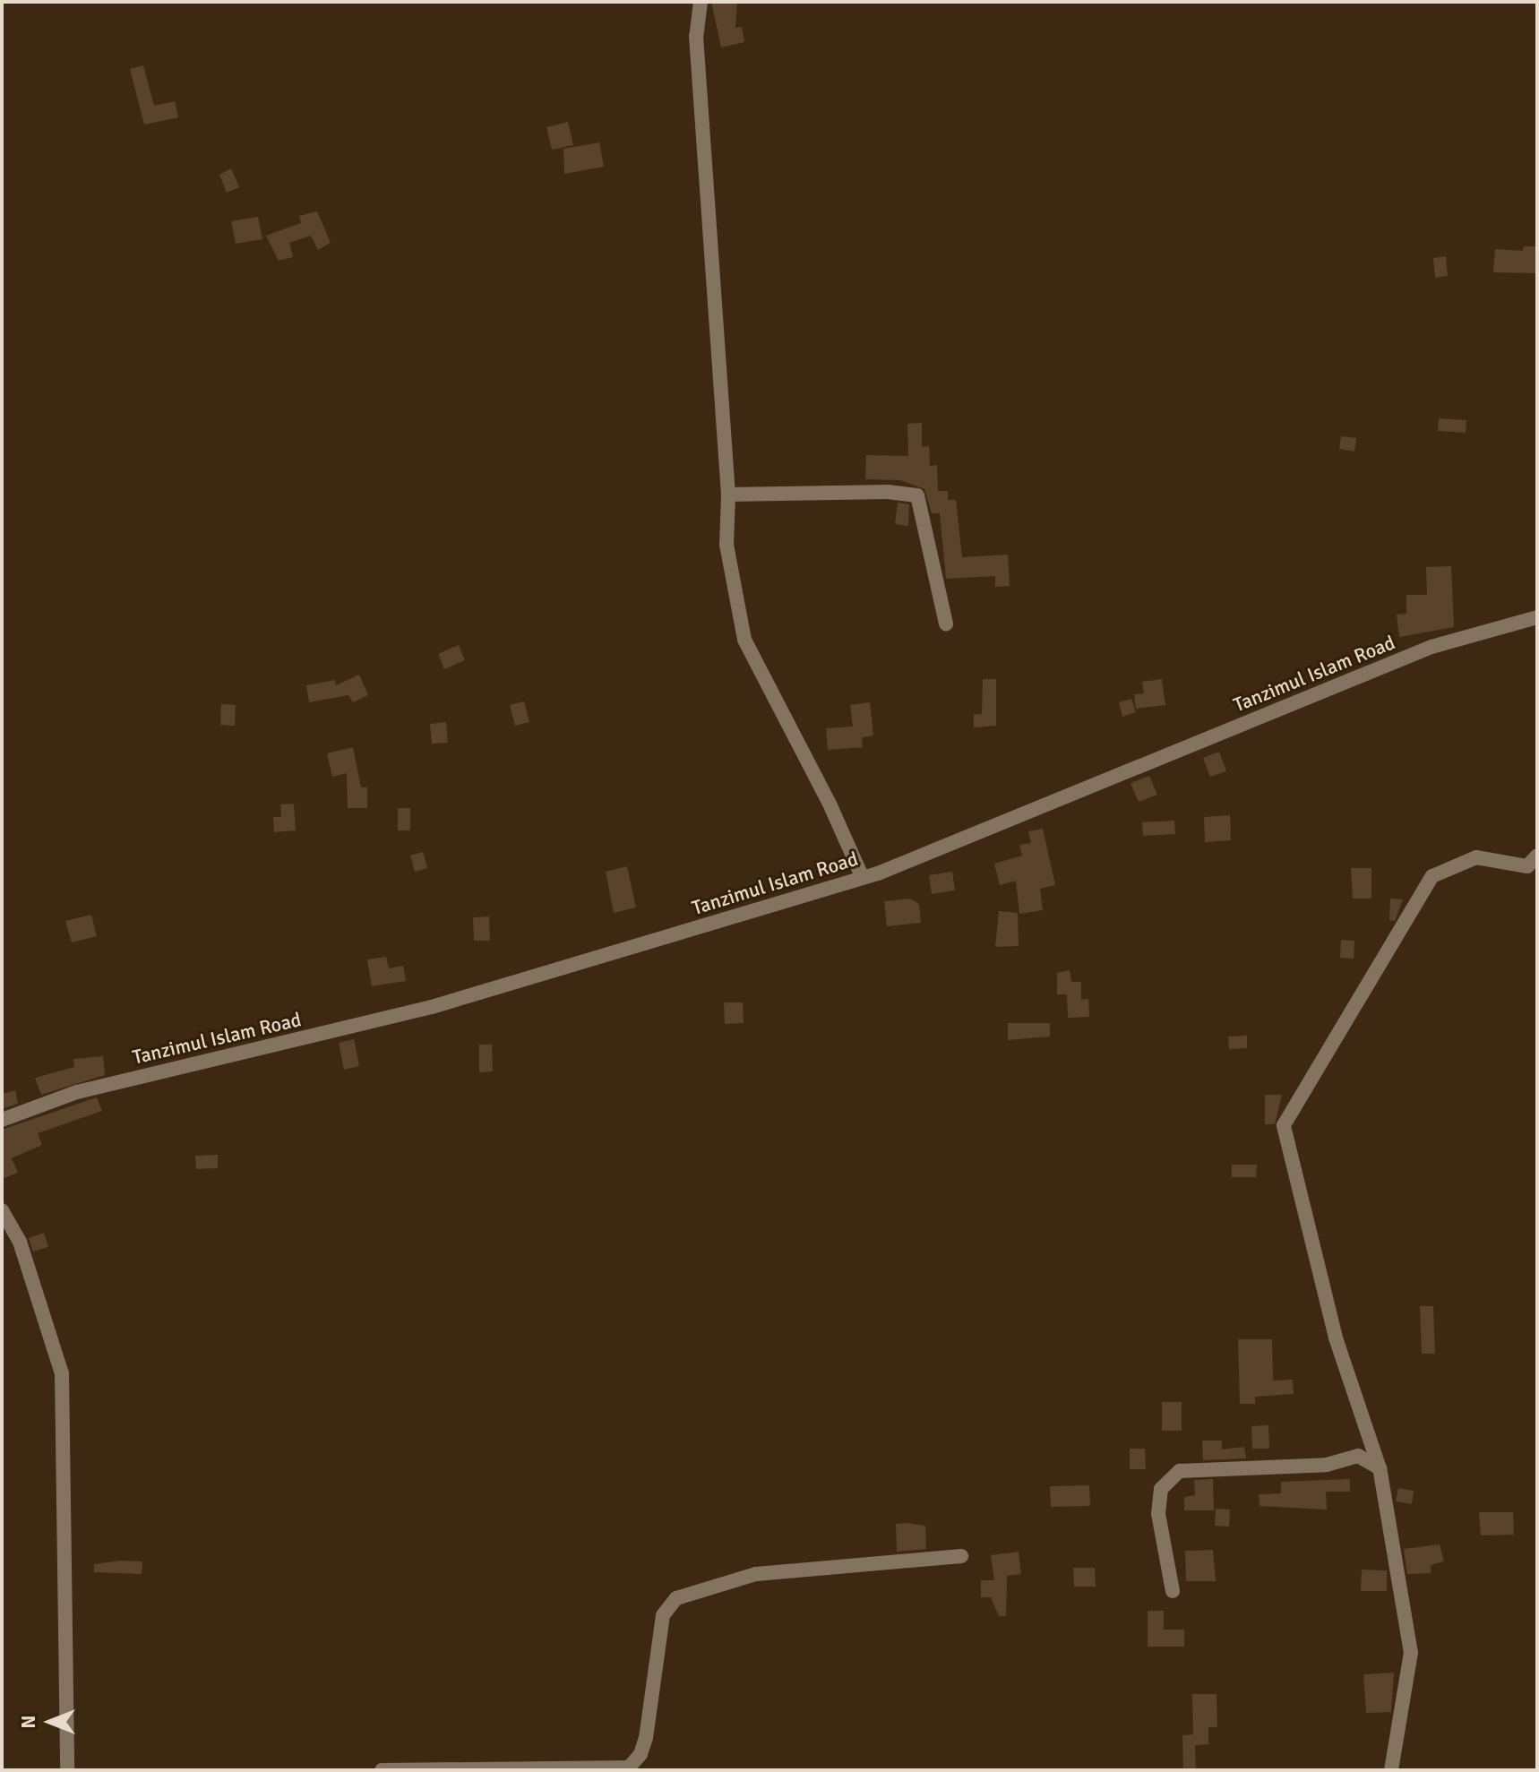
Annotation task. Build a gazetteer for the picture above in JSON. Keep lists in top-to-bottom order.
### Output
{
  "streets": {
    "street": ["Tanzimul Islam Road"]
  },
  "north": "left"
}
